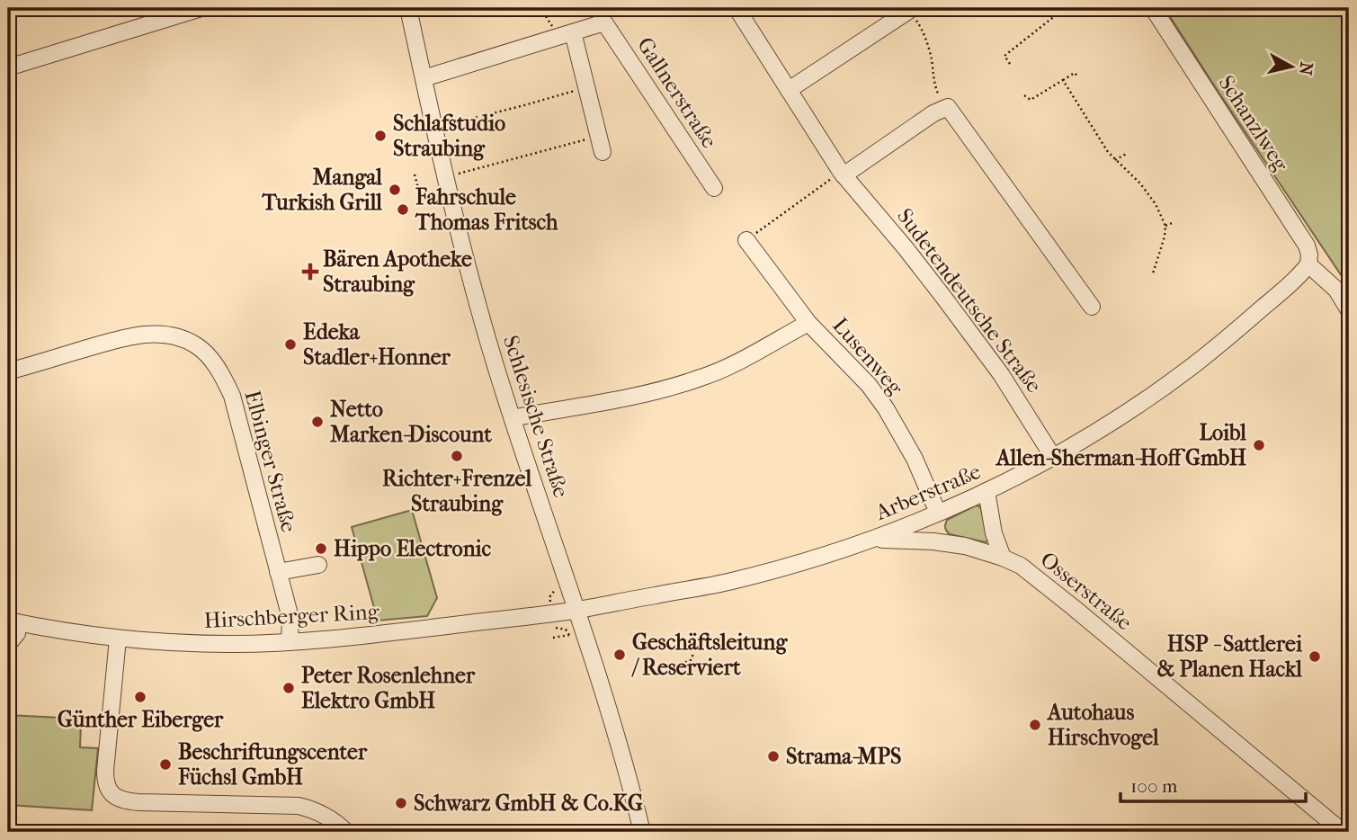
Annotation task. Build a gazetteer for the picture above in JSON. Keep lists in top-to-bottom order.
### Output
{
  "streets": {
    "street": [
      "Gallnerstraße",
      "Schanzlweg",
      "Sudetendeutsche Straße",
      "Lusenweg",
      "Schlesische Straße",
      "Elbinger Straße",
      "Arberstraße",
      "Osserstraße",
      "Hirschberger Ring"
    ]
  },
  "crossings": [
    ["Gallnerstraße", "Schlesische Straße"],
    ["Schanzlweg", "Arberstraße"],
    ["Sudetendeutsche Straße", "Arberstraße"],
    ["Lusenweg", "Arberstraße"],
    ["Schlesische Straße", "Arberstraße"],
    ["Schlesische Straße", "Hirschberger Ring"],
    ["Elbinger Straße", "Hirschberger Ring"],
    ["Arberstraße", "Osserstraße"],
    ["Arberstraße", "Hirschberger Ring"]
  ],
  "places": {
    "other": [
      "Schlafstudio Straubing",
      "Mangal Turkish Grill",
      "Fahrschule Thomas Fritsch",
      "Edeka Stadler+Honner",
      "Netto Marken-Discount",
      "Loibl Allen-Sherman-Hoff GmbH",
      "Richter+Frenzel Straubing",
      "Hippo Electronic",
      "Geschäftsleitung / Reserviert",
      "HSP - Sattlerei & Planen Hackl",
      "Peter Rosenlehner Elektro GmbH",
      "Günther Eiberger",
      "Autohaus Hirschvogel",
      "Strama-MPS",
      "Beschriftungscenter Füchsl GmbH",
      "Schwarz GmbH & Co.KG"
    ],
    "health": ["Bären Apotheke Straubing"]
  },
  "scale_bar": "100 m",
  "north": "right"
}
